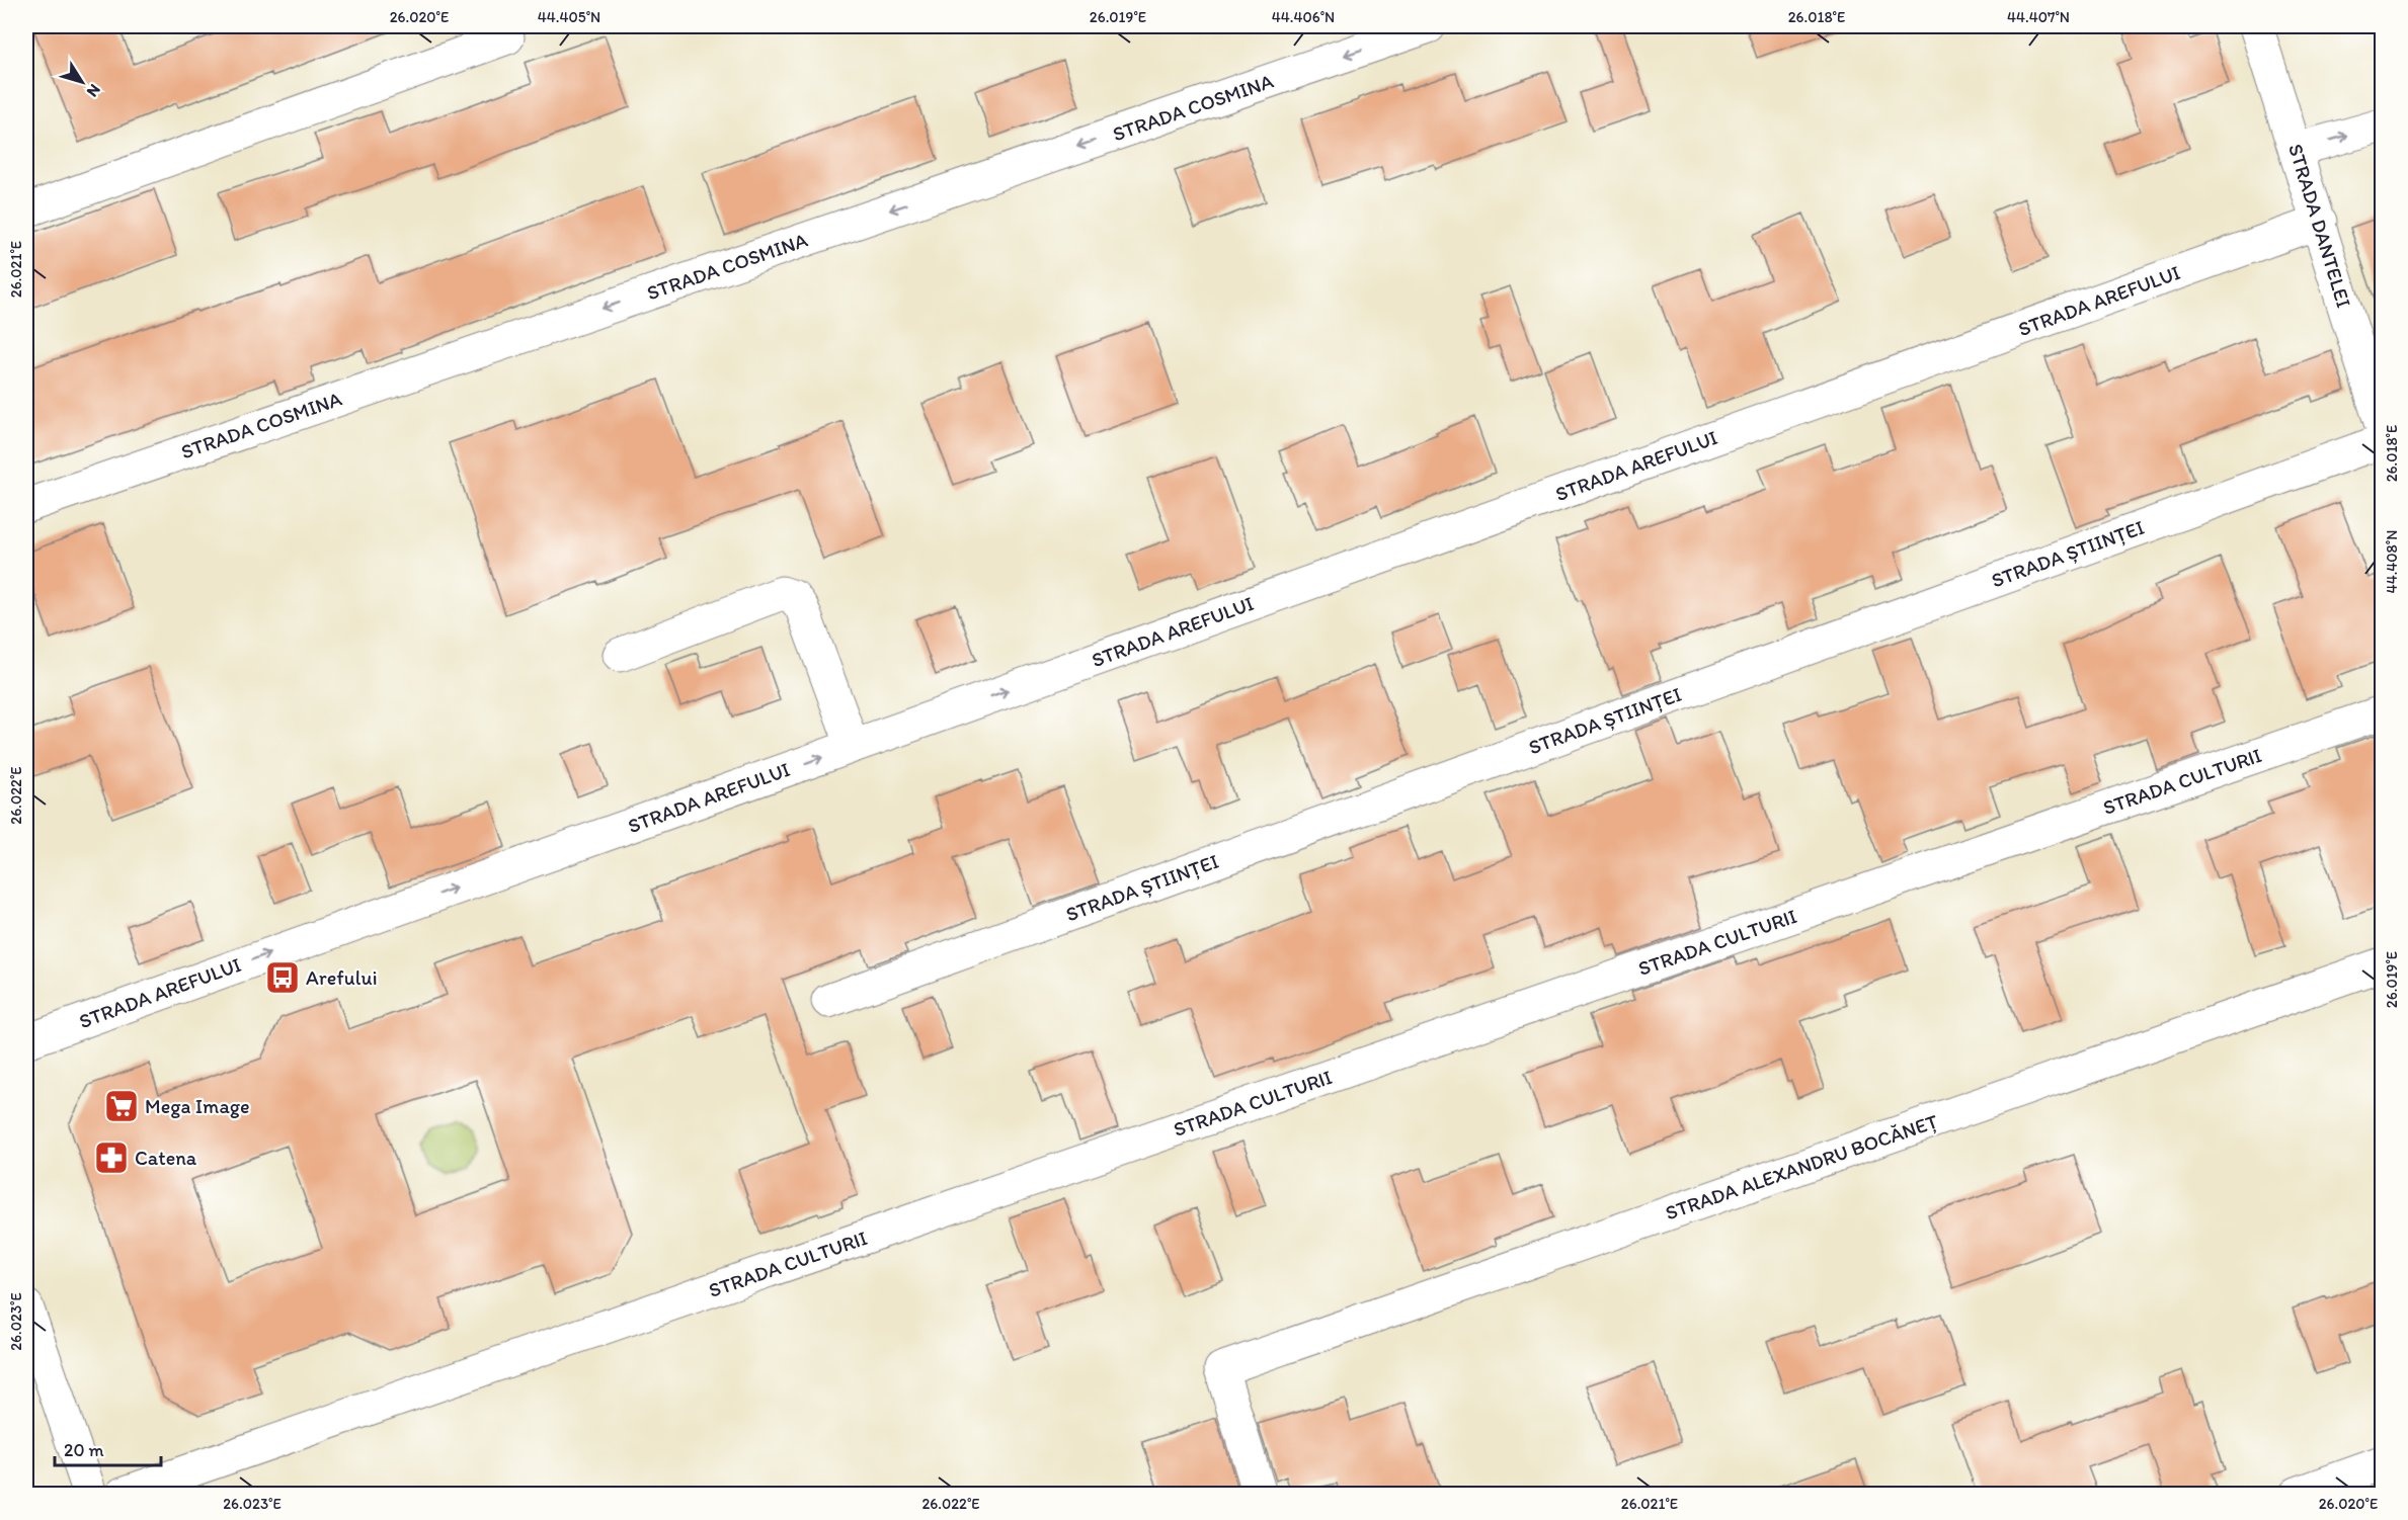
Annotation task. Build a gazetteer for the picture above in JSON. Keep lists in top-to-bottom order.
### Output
{
  "streets": {
    "street": [
      "STRADA COSMINA",
      "STRADA DANTELEI",
      "STRADA AREFULUI",
      "STRADA ȘTIINȚEI",
      "STRADA CULTURII",
      "STRADA ALEXANDRU BOCĂNEȚ"
    ]
  },
  "crossings": [
    ["STRADA DANTELEI", "STRADA AREFULUI"]
  ],
  "one_way": ["STRADA AREFULUI"],
  "places": {
    "bus stop": ["Arefului"],
    "supermarket": ["Mega Image"],
    "pharmacy": ["Catena"]
  },
  "scale_bar": "20 m",
  "north": "bottom right",
  "coordinates": [
    "26.020°E",
    "44.405°N",
    "26.019°E",
    "44.406°N",
    "26.018°E",
    "44.407°N",
    "26.021°E",
    "44.408°N",
    "26.022°E",
    "26.023°E"
  ]
}
